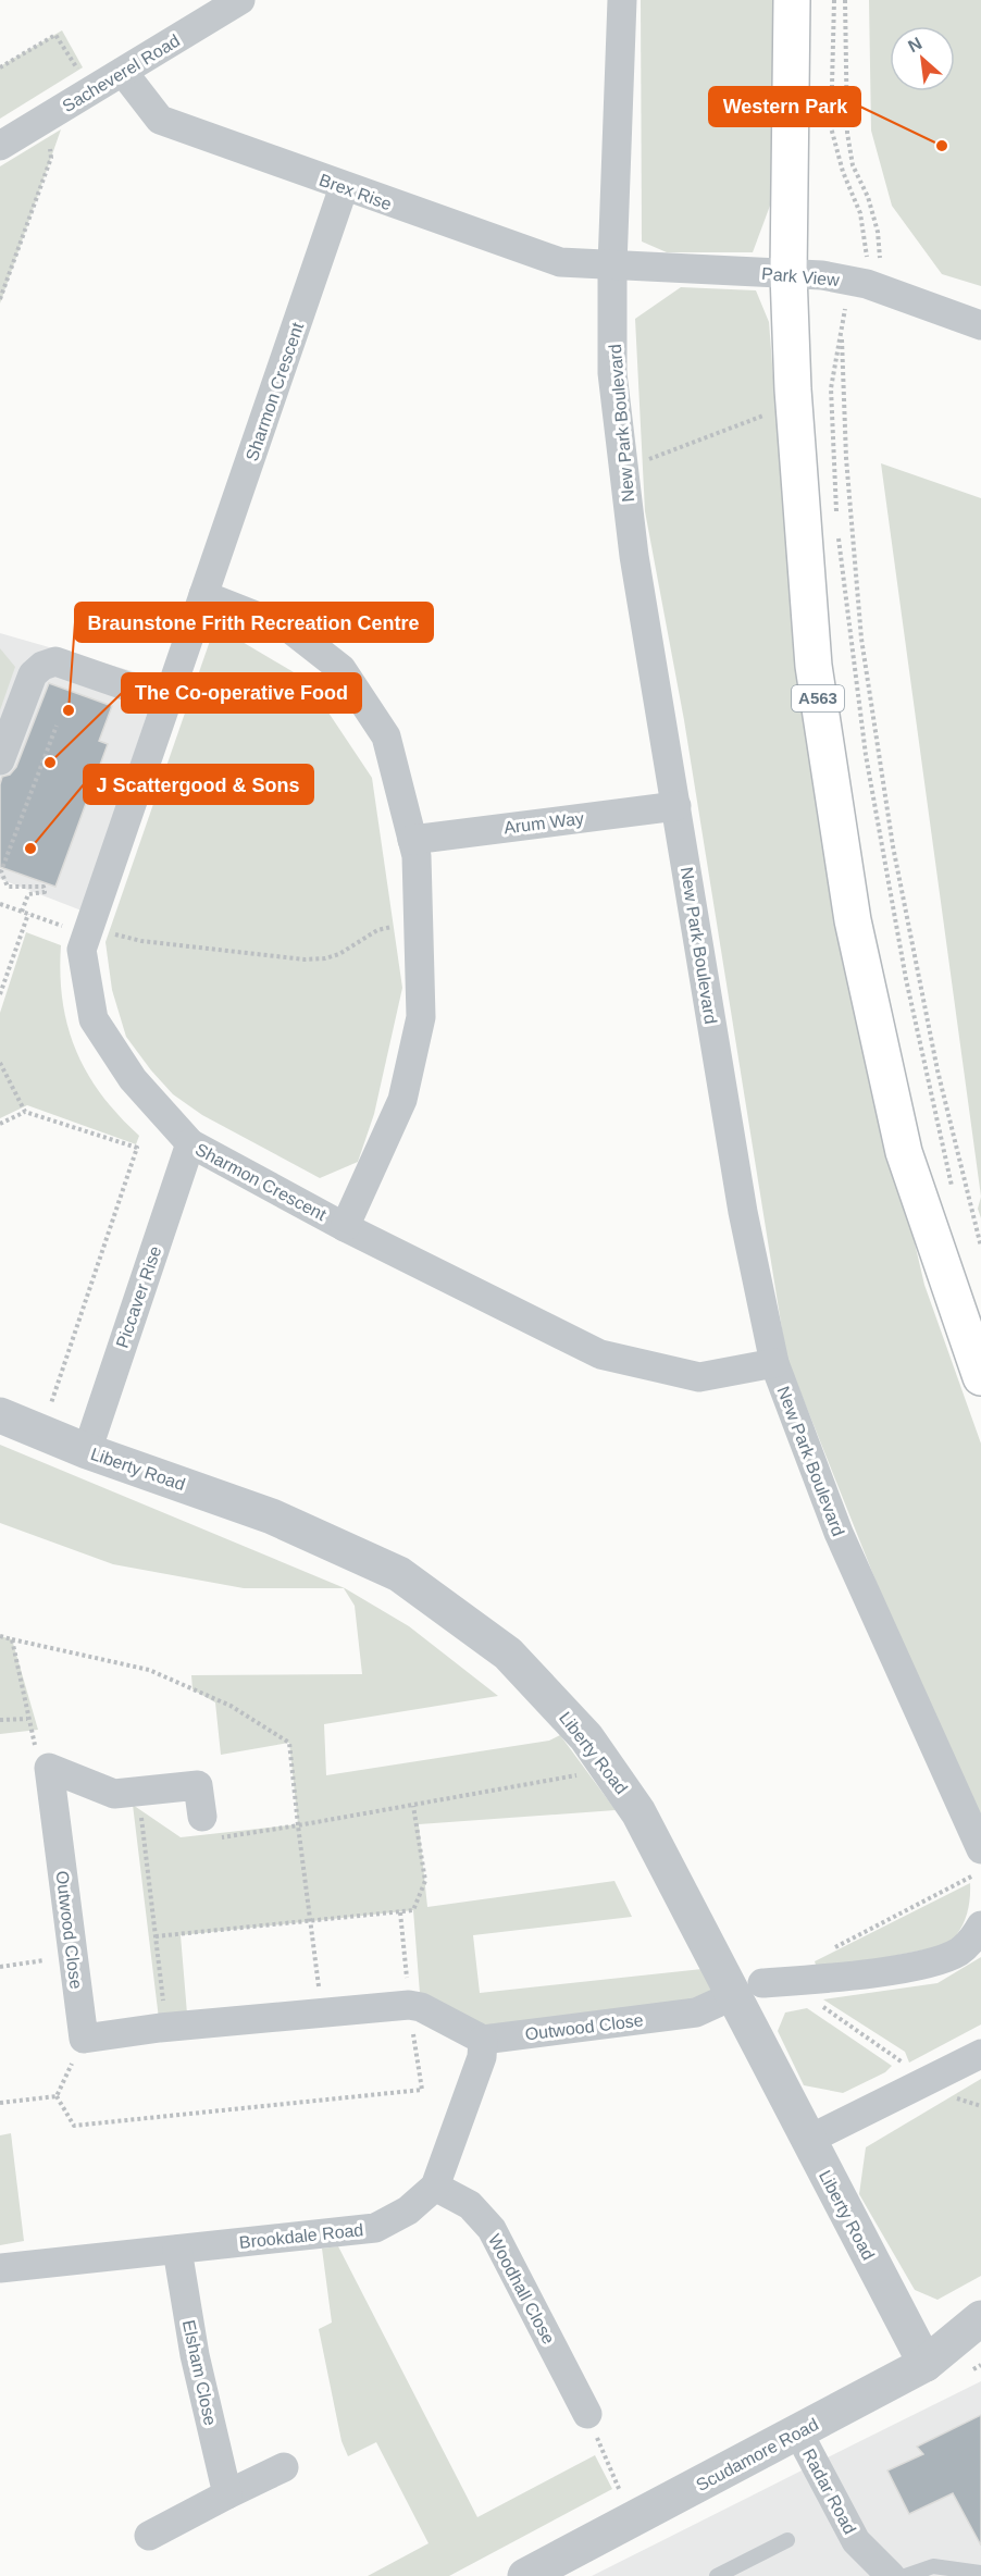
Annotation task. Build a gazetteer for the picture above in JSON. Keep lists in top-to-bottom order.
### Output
{
  "streets": {
    "highway": ["A563"],
    "street": [
      "Sacheverel Road",
      "Brex Rise",
      "Park View",
      "Sharmon Crescent",
      "New Park Boulevard",
      "Arum Way",
      "Piccaver Rise",
      "Liberty Road",
      "Outwood Close",
      "Brookdale Road",
      "Woodhall Close",
      "Elsham Close",
      "Scudamore Road",
      "Radar Road"
    ]
  },
  "crossings": [
    ["Sacheverel Road", "Brex Rise"],
    ["Brex Rise", "Park View"],
    ["Brex Rise", "Sharmon Crescent"],
    ["Brex Rise", "New Park Boulevard"],
    ["Park View", "New Park Boulevard"],
    ["Park View", "A563"],
    ["Sharmon Crescent", "New Park Boulevard"],
    ["Sharmon Crescent", "Arum Way"],
    ["Sharmon Crescent", "Piccaver Rise"],
    ["New Park Boulevard", "Arum Way"],
    ["Piccaver Rise", "Liberty Road"],
    ["Liberty Road", "Outwood Close"],
    ["Liberty Road", "Scudamore Road"],
    ["Outwood Close", "Brookdale Road"],
    ["Brookdale Road", "Woodhall Close"],
    ["Brookdale Road", "Elsham Close"],
    ["Scudamore Road", "Radar Road"]
  ],
  "places": [
    "Western Park",
    "Braunstone Frith Recreation Centre",
    "The Co-operative Food",
    "J Scattergood & Sons"
  ],
  "north": "top left"
}
